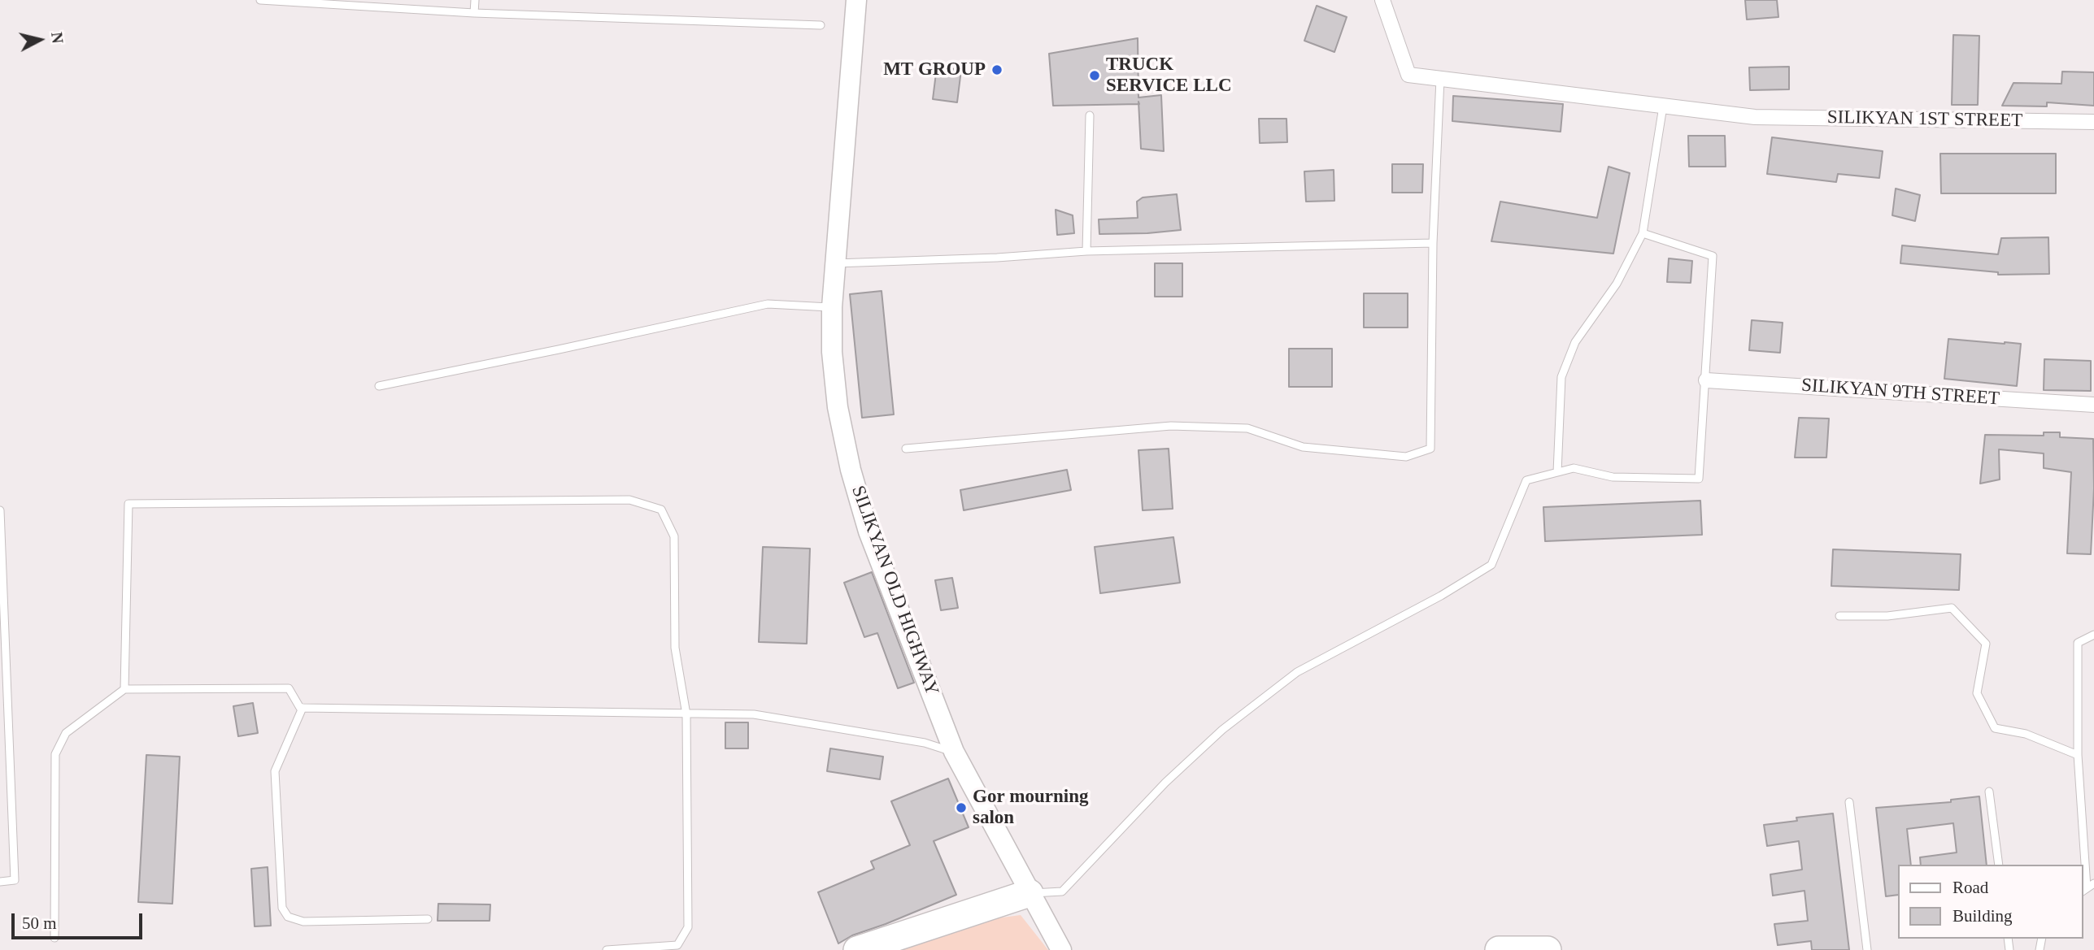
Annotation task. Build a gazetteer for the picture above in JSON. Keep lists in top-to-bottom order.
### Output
{
  "streets": {
    "street": ["SILIKYAN 1ST STREET", "SILIKYAN 9TH STREET", "SILIKYAN OLD HIGHWAY"]
  },
  "places": ["MT GROUP", "TRUCK SERVICE LLC", "Gor mourning salon"],
  "legend": ["Road", "Building"],
  "scale_bar": "50 m",
  "north": "right"
}
